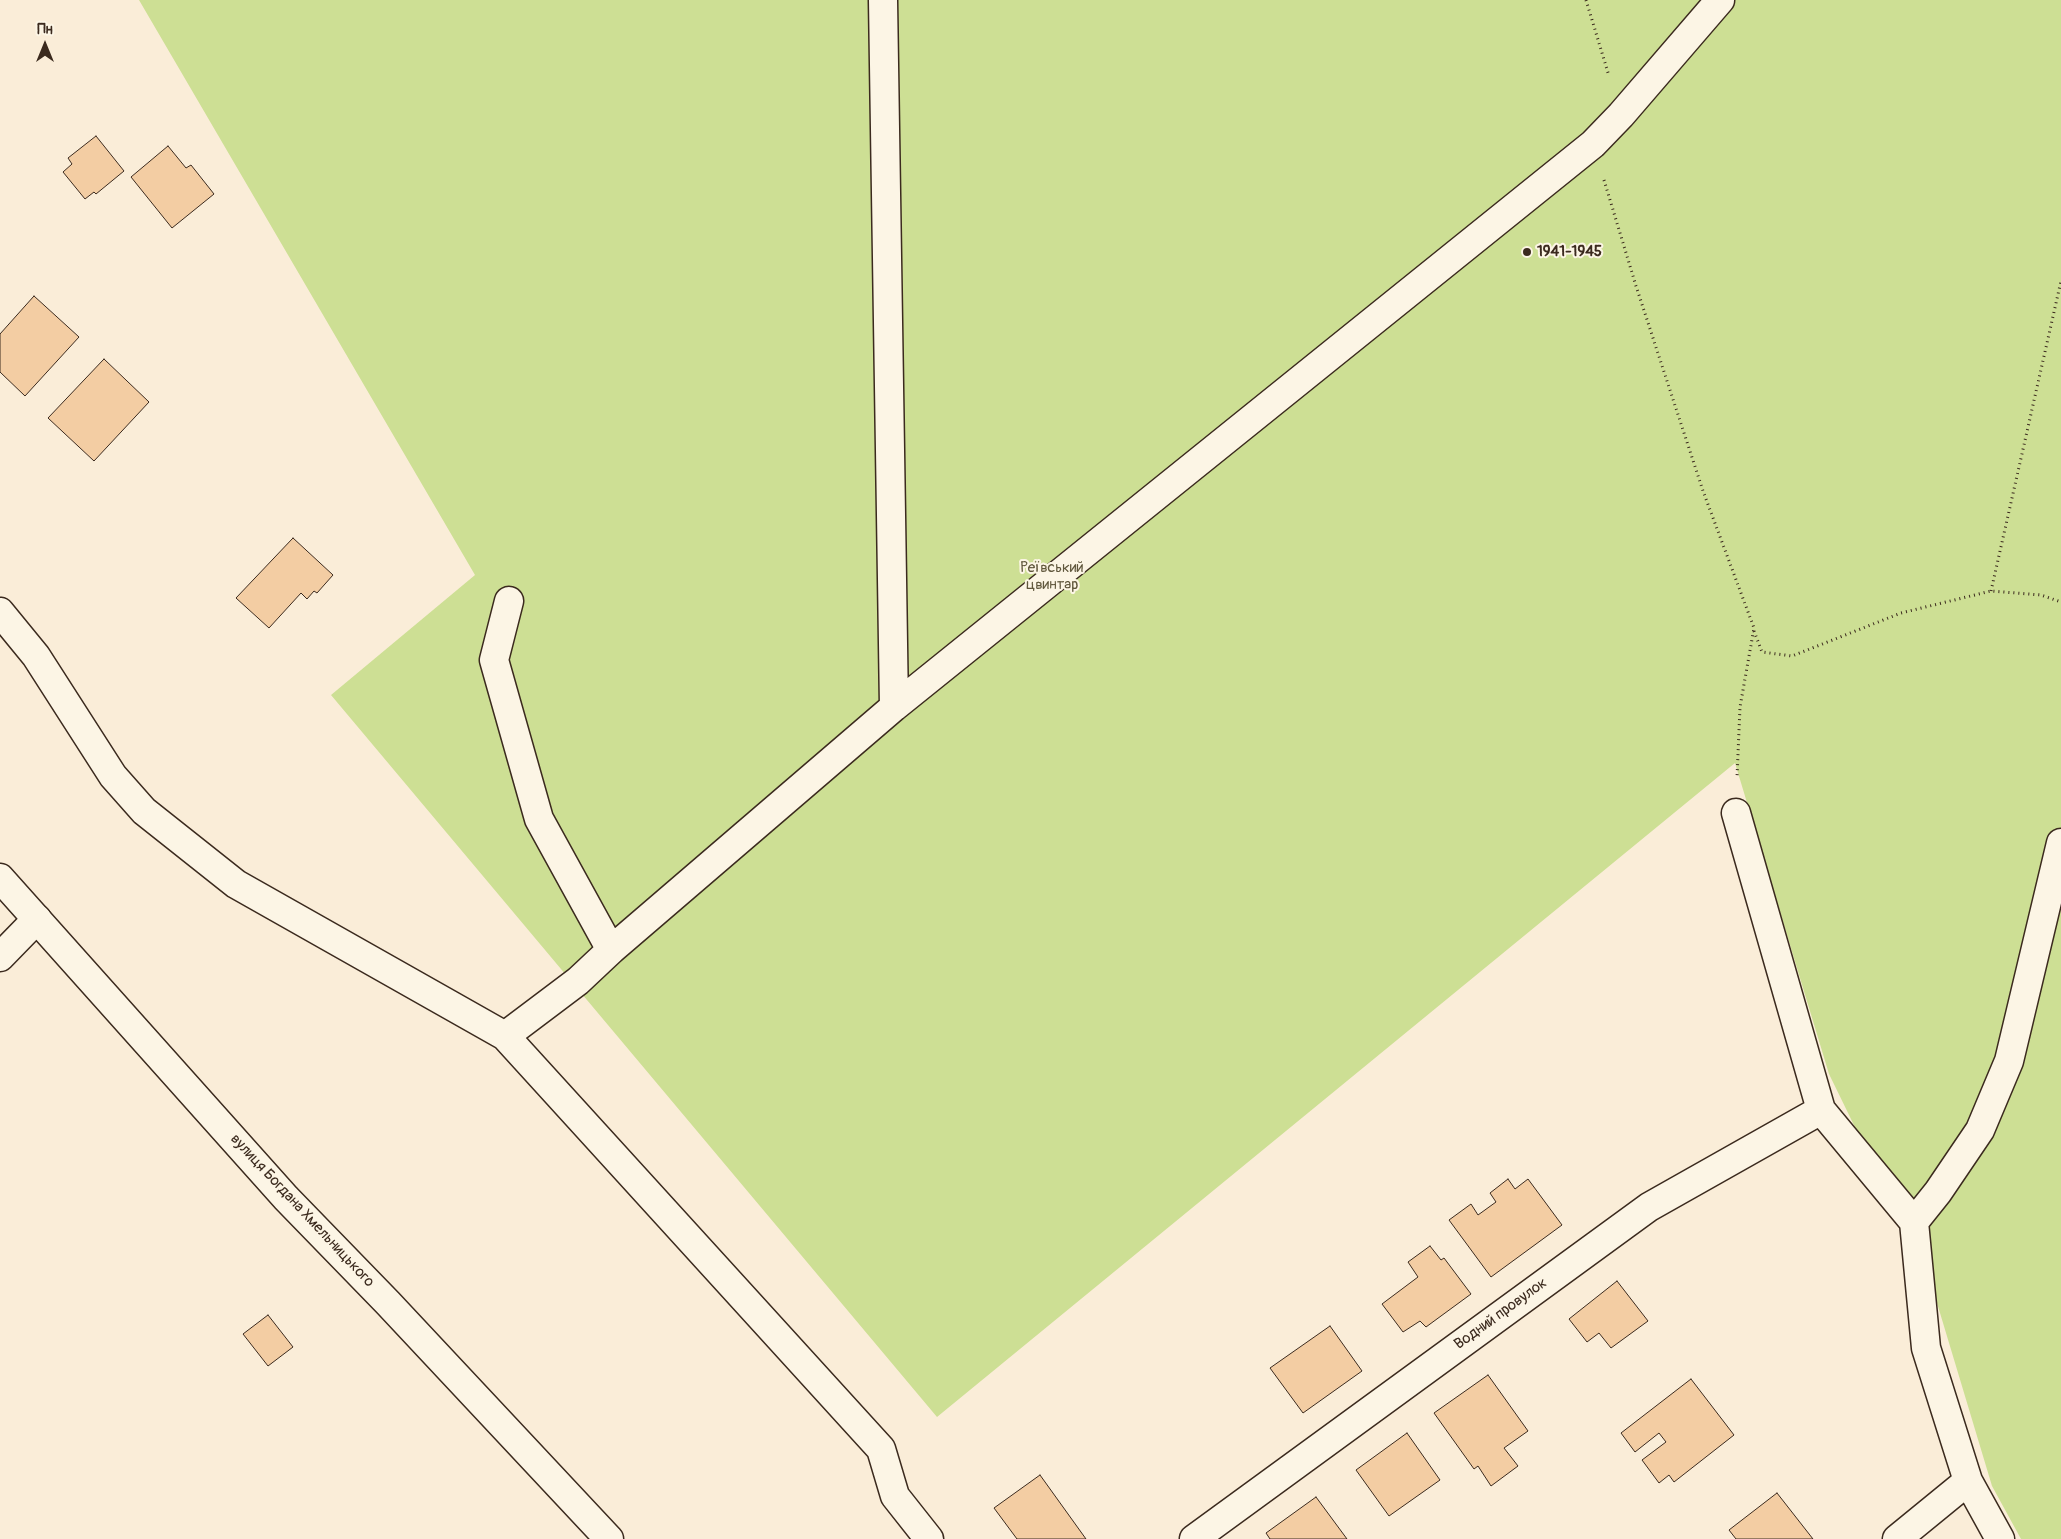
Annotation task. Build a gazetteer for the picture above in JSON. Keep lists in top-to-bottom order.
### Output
{
  "streets": {
    "street": ["вулиця Богдана Хмельницького", "Водний провулок"]
  },
  "parks": ["Реївський цвинтар"],
  "places": ["1941-1945"],
  "north": "top"
}
